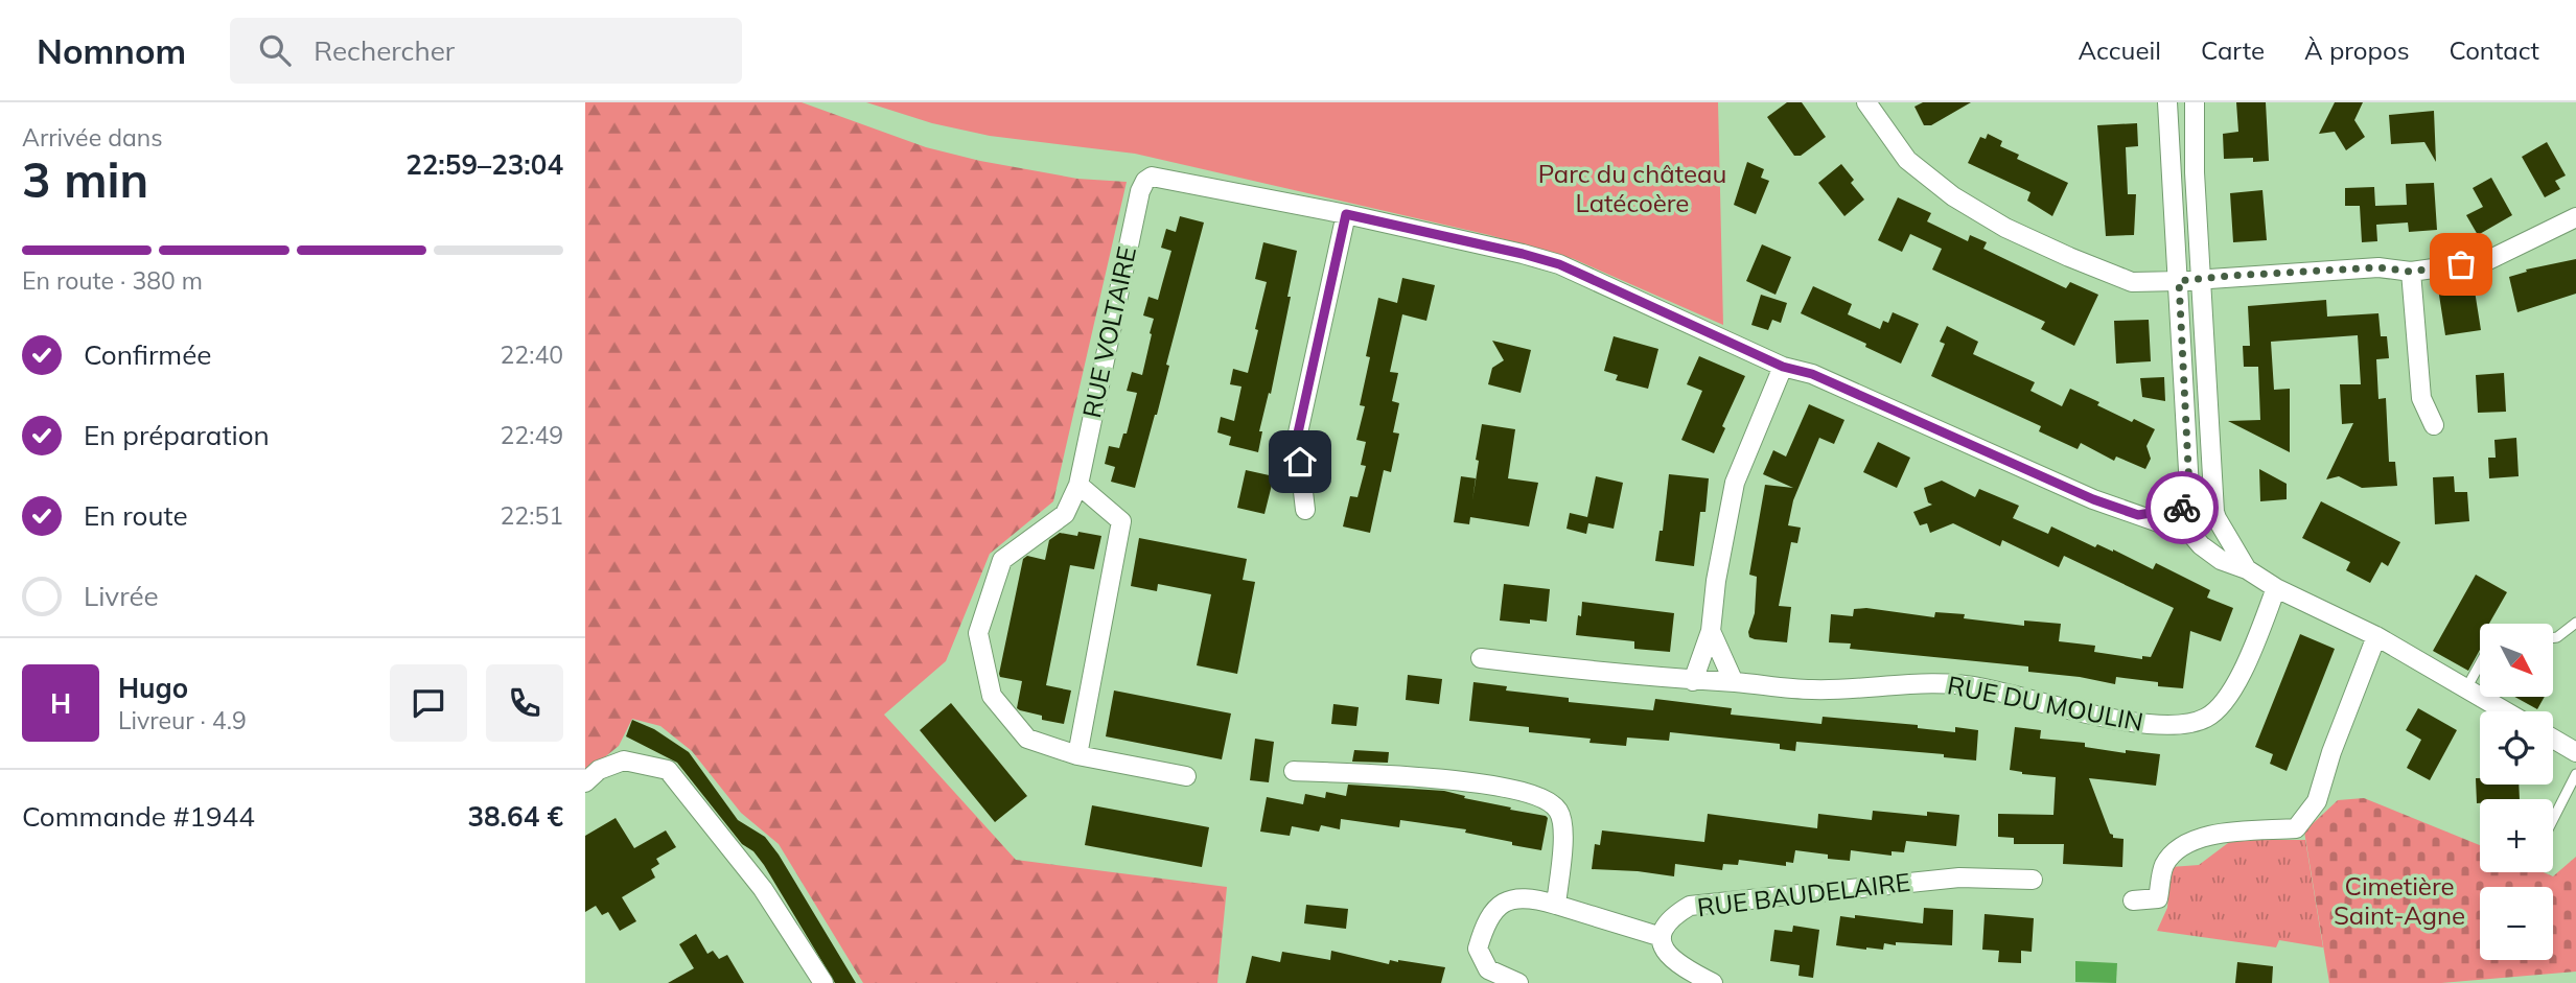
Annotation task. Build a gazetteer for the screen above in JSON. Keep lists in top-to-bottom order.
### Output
{
  "streets": {
    "street": ["RUE VOLTAIRE", "RUE DU MOULIN", "RUE BAUDELAIRE"]
  },
  "parks": ["Parc du château Latécoère", "Cimetière Saint-Agne"],
  "north": "bottom right",
  "page": {
    "header": "Nomnom",
    "search": "Rechercher",
    "nav": [
      "Accueil",
      "Carte",
      "À propos",
      "Contact"
    ],
    "heading": ["3 min", "Arrivée dans", "22:59–23:04"],
    "panel": [
      "Hugo",
      "Livreur · 4.9",
      "Commande #1944",
      "38.64 €"
    ],
    "bar": "En route · 380 m",
    "list": [
      ["Confirmée", "22:40"],
      ["En préparation", "22:49"],
      ["En route", "22:51"],
      "Livrée"
    ],
    "map_buttons": ["+", "−"],
    "round": "H"
  }
}
